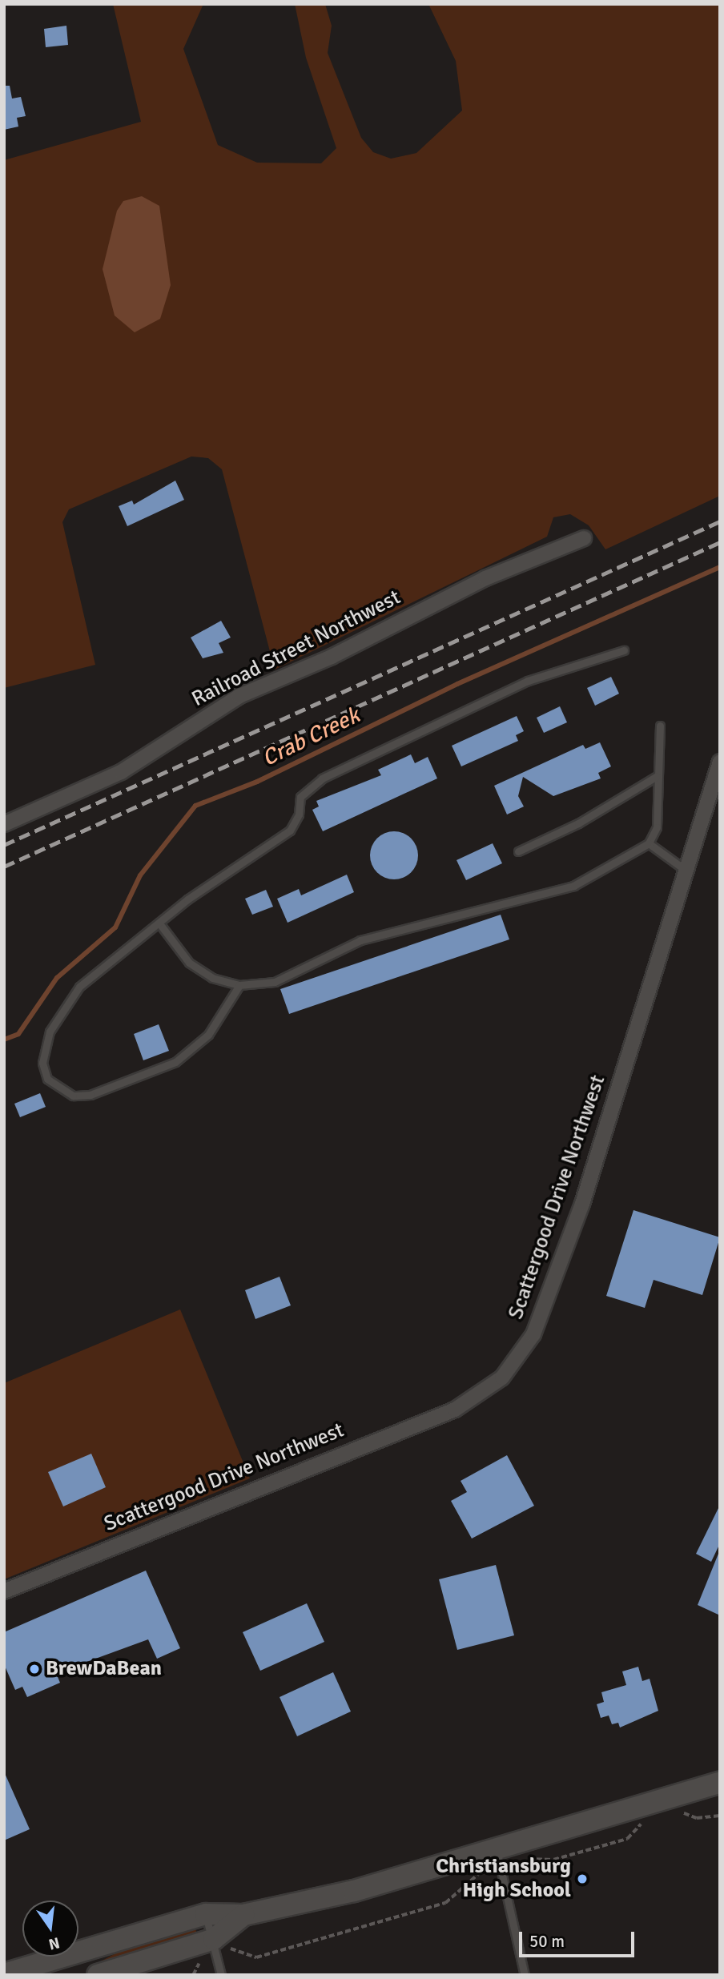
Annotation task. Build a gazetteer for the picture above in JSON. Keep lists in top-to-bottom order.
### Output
{
  "streets": {
    "street": ["Railroad Street Northwest", "Scattergood Drive Northwest"]
  },
  "water": ["Crab Creek"],
  "places": ["BrewDaBean", "Christiansburg High School"],
  "scale_bar": "50 m",
  "north": "bottom"
}
